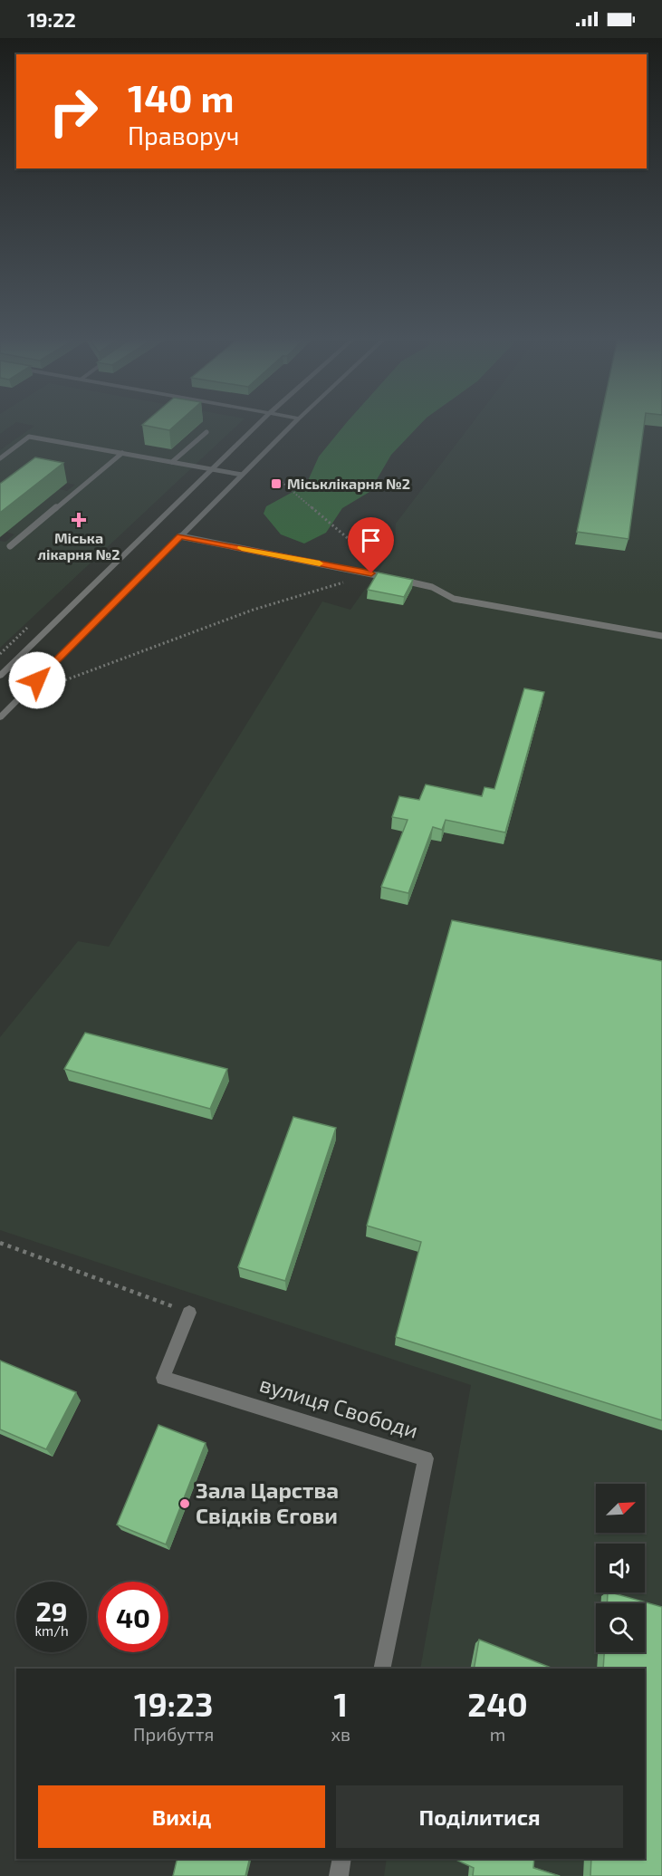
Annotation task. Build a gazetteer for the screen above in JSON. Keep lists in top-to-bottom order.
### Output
{
  "streets": {
    "street": ["вулиця Свободи"]
  },
  "places": {
    "transit": ["Міськлікарня №2"],
    "health": ["Міська лікарня №2"],
    "other": ["Зала Царства Свідків Єгови"]
  },
  "north": "top right",
  "page": {
    "status": "19:22",
    "turn": ["140 m", "Праворуч"],
    "speed": "29 km/h",
    "limit": "40",
    "eta": [
      "19:23",
      "Прибуття",
      "1",
      "хв",
      "240",
      "m"
    ],
    "buttons": ["Вихід", "Поділитися"]
  }
}
